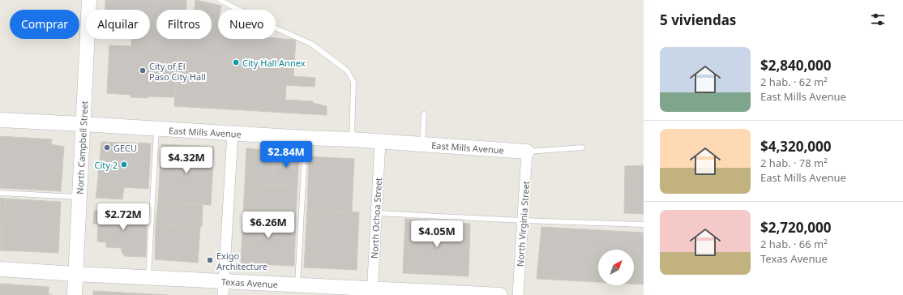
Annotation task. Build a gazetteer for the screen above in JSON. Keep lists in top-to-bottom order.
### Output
{
  "streets": {
    "main road": ["East Mills Avenue", "North Campbell Street", "Texas Avenue"],
    "street": ["North Ochoa Street", "North Virginia Street"]
  },
  "crossings": [
    ["East Mills Avenue", "North Campbell Street"],
    ["East Mills Avenue", "North Ochoa Street"],
    ["East Mills Avenue", "North Virginia Street"],
    ["North Campbell Street", "Texas Avenue"],
    ["North Ochoa Street", "Texas Avenue"]
  ],
  "places": [
    "City Hall Annex",
    "City of El Paso City Hall",
    "GECU",
    "City 2",
    "Exigo Architecture"
  ],
  "north": "top right",
  "page": {
    "heading": "5 viviendas",
    "chip": [
      "Comprar",
      "Alquilar",
      "Filtros",
      "Nuevo"
    ],
    "list": [
      {
        "name": "$2,840,000",
        "note": "2 hab. · 62 m² · East Mills Avenue"
      },
      {
        "name": "$4,320,000",
        "note": "2 hab. · 78 m² · East Mills Avenue"
      },
      {
        "name": "$2,720,000",
        "note": "2 hab. · 66 m² · Texas Avenue"
      }
    ],
    "price": [
      "$2.84M",
      "$4.32M",
      "$2.72M",
      "$6.26M",
      "$4.05M"
    ]
  }
}
